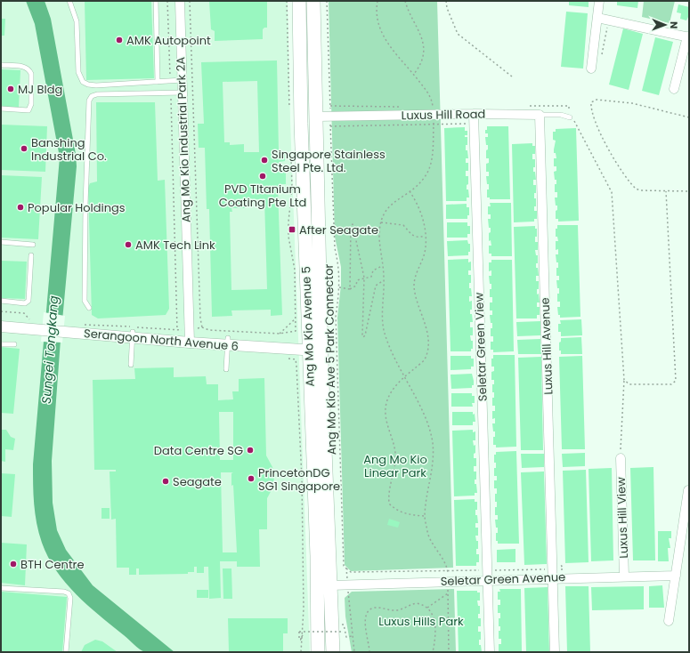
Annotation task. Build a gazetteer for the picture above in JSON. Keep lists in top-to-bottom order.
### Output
{
  "streets": {
    "main road": ["Ang Mo Kio Avenue 5"],
    "street": [
      "Luxus Hill Road",
      "Ang Mo Kio Industrial Park 2A",
      "Serangoon North Avenue 6",
      "Luxus Hill Avenue",
      "Seletar Green View",
      "Luxus Hill View",
      "Seletar Green Avenue"
    ],
    "path": ["Ang Mo Kio Ave 5 Park Connector"]
  },
  "crossings": [
    ["Luxus Hill Road", "Ang Mo Kio Avenue 5"],
    ["Luxus Hill Road", "Luxus Hill Avenue"],
    ["Luxus Hill Road", "Seletar Green View"],
    ["Luxus Hill Road", "Ang Mo Kio Ave 5 Park Connector"],
    ["Ang Mo Kio Industrial Park 2A", "Serangoon North Avenue 6"],
    ["Ang Mo Kio Avenue 5", "Serangoon North Avenue 6"],
    ["Ang Mo Kio Avenue 5", "Seletar Green Avenue"],
    ["Luxus Hill Avenue", "Seletar Green Avenue"],
    ["Seletar Green View", "Seletar Green Avenue"],
    ["Ang Mo Kio Ave 5 Park Connector", "Seletar Green Avenue"],
    ["Luxus Hill View", "Seletar Green Avenue"]
  ],
  "water": ["Sungei Tongkang"],
  "parks": ["Ang Mo Kio Linear Park", "Luxus Hills Park"],
  "places": {
    "other": [
      "AMK Autopoint",
      "MJ Bldg",
      "Banshing Industrial Co.",
      "Singapore Stainless Steel Pte. Ltd.",
      "PVD TItanium Coating Pte Ltd",
      "Popular Holdings",
      "AMK Tech Link",
      "Data Centre SG",
      "PrincetonDG SG1 Singapore",
      "Seagate",
      "BTH Centre"
    ],
    "transit": ["After Seagate"]
  },
  "north": "right"
}
